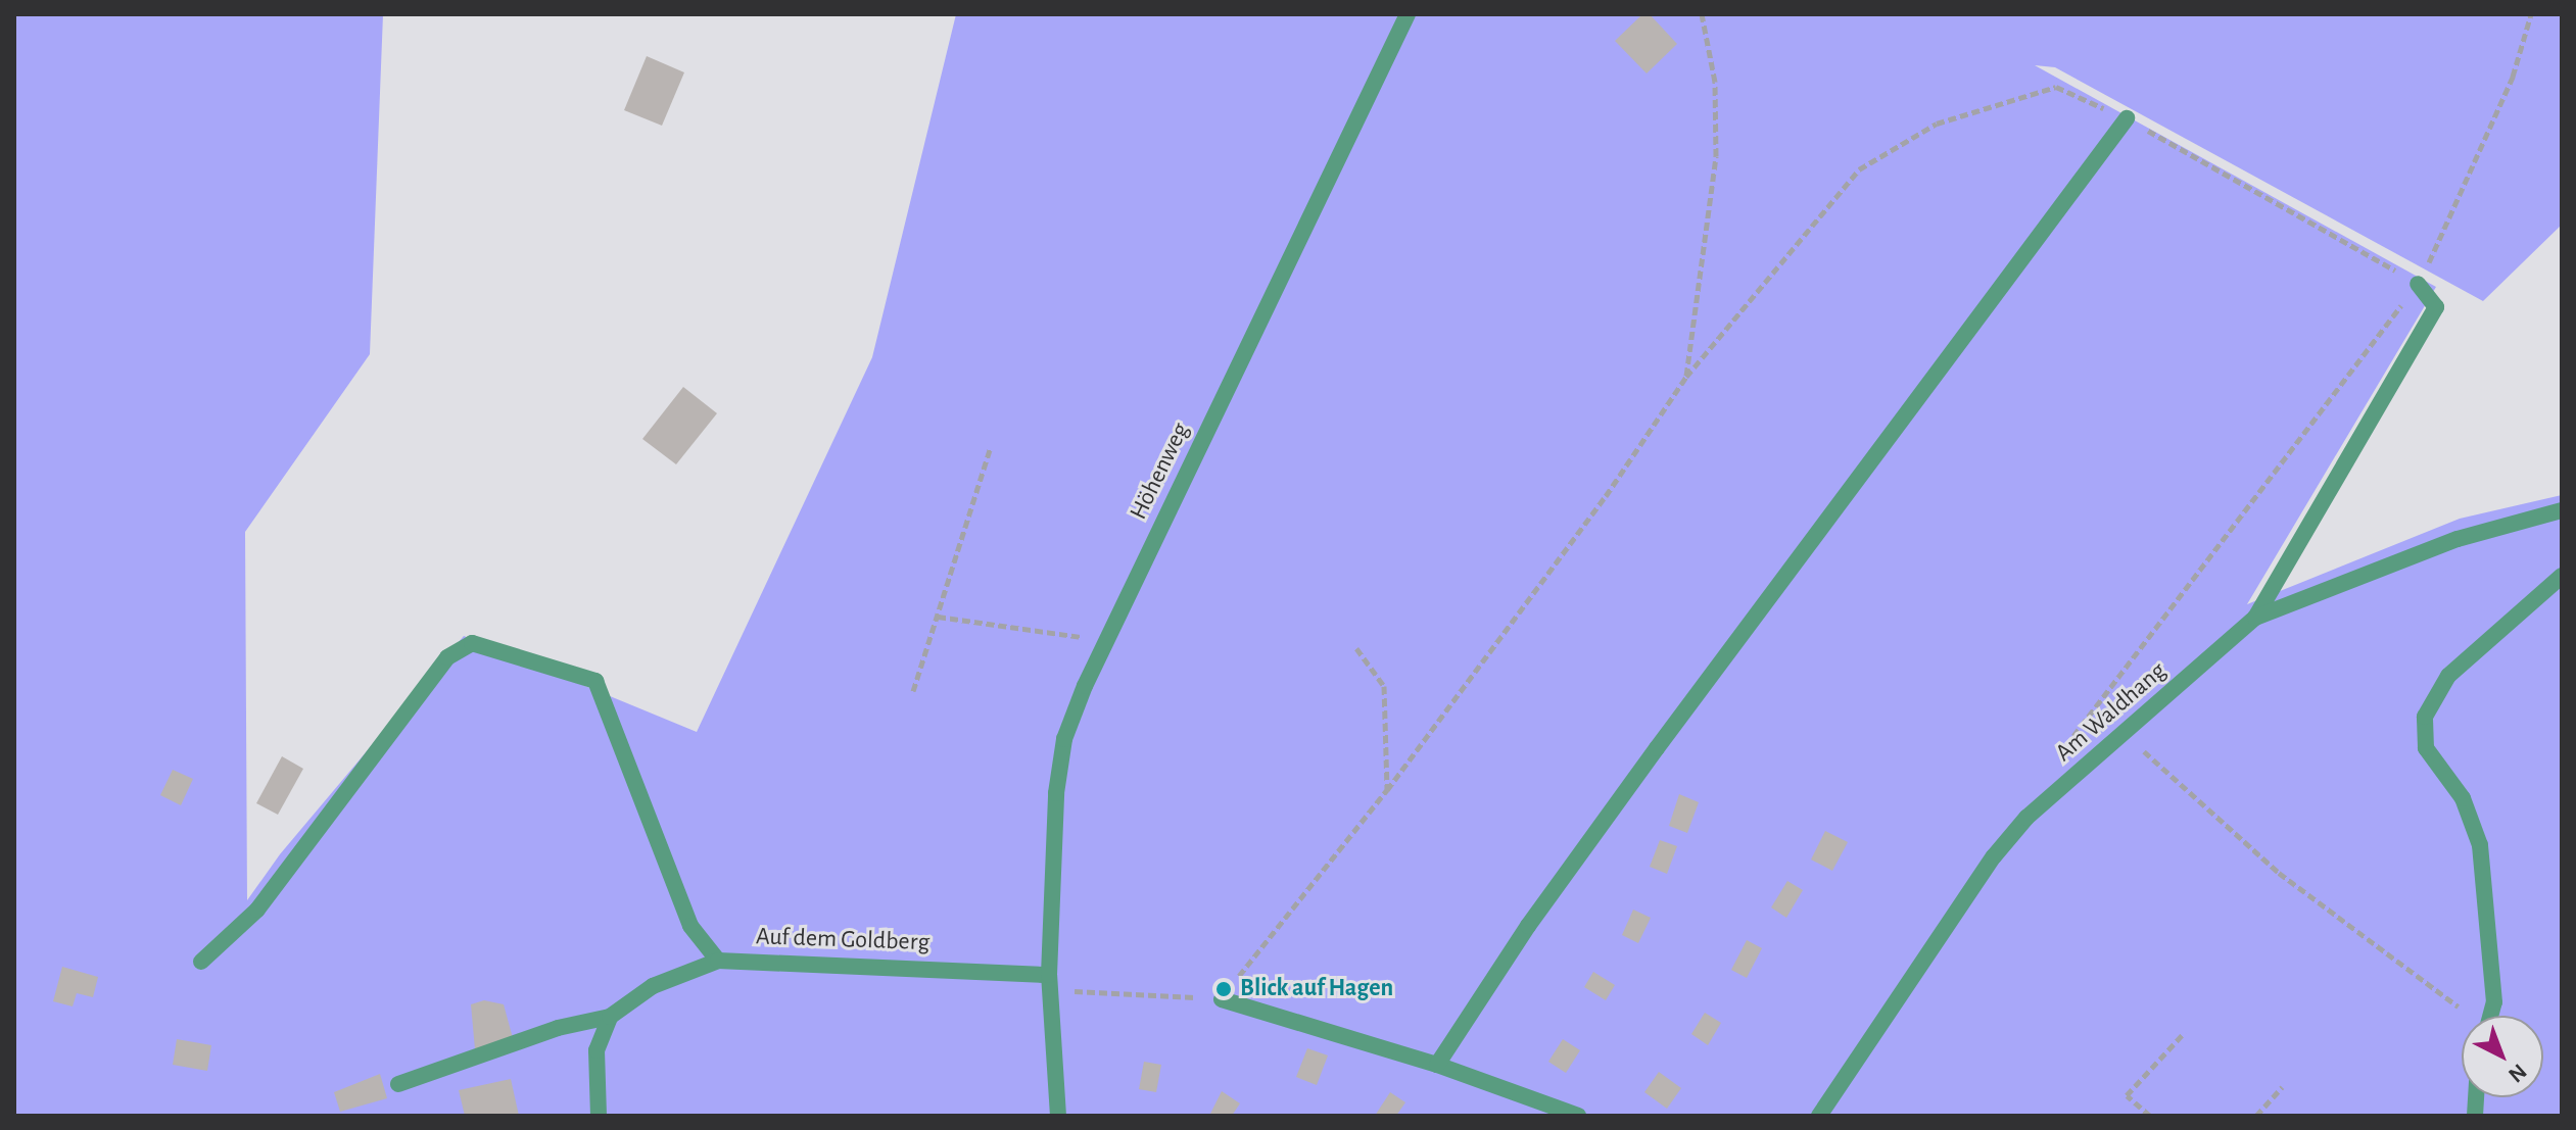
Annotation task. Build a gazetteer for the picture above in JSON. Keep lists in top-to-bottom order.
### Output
{
  "streets": {
    "lane": ["Höhenweg", "Am Waldhang", "Auf dem Goldberg"]
  },
  "crossings": [
    ["Höhenweg", "Auf dem Goldberg"]
  ],
  "places": ["Blick auf Hagen"],
  "north": "bottom right"
}
